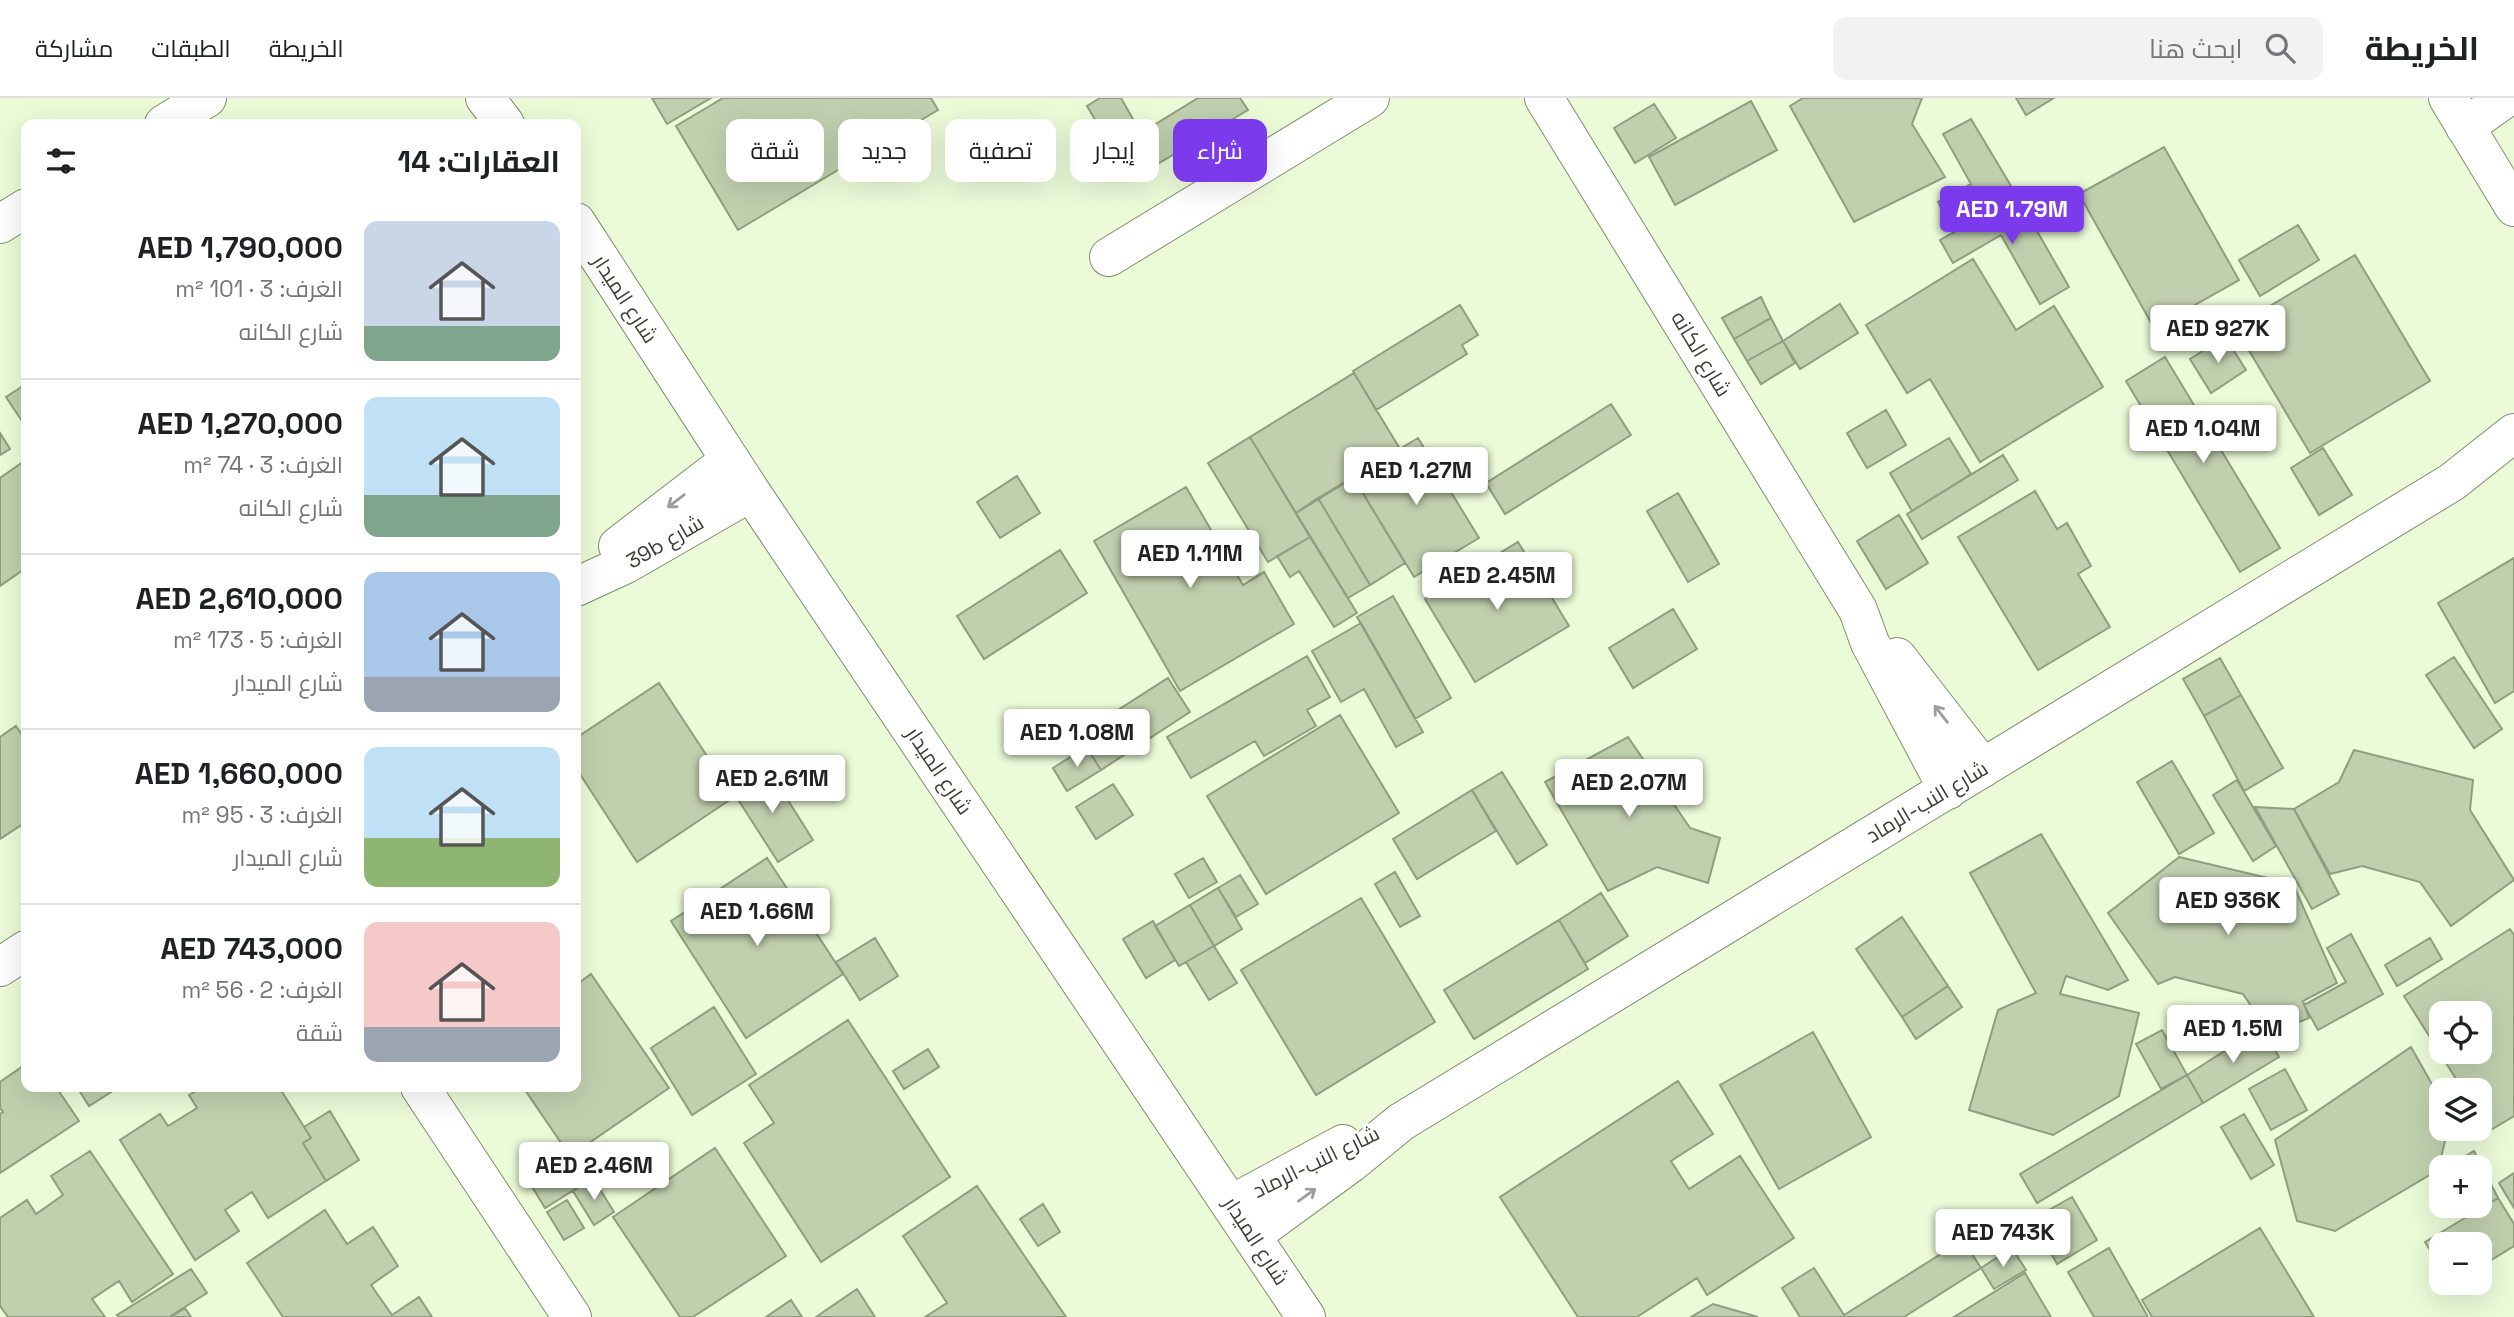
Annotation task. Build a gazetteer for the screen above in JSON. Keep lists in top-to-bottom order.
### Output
{
  "streets": {
    "street": [
      "شارع الميدار",
      "شارع الكانه",
      "39b شارع",
      "شارع النب-الرماد"
    ]
  },
  "crossings": [
    ["شارع الميدار", "39b شارع"],
    ["شارع الميدار", "شارع النب-الرماد"],
    ["شارع الكانه", "شارع النب-الرماد"]
  ],
  "page": {
    "header": "الخريطة",
    "search": "ابحث هنا",
    "nav": ["الخريطة", "الطبقات", "مشاركة"],
    "chip": [
      "شراء",
      "إيجار",
      "تصفية",
      "جديد",
      "شقة"
    ],
    "heading": "العقارات: 14",
    "price": [
      "AED 1.79M",
      "AED 927K",
      "AED 1.04M",
      "AED 1.27M",
      "AED 1.11M",
      "AED 2.45M",
      "AED 1.08M",
      "AED 2.61M",
      "AED 2.07M",
      "AED 936K",
      "AED 1.66M",
      "AED 1.5M",
      "AED 2.46M",
      "AED 743K"
    ],
    "list": [
      {
        "name": "AED 1,790,000",
        "note": "الغرف: 3 · 101 m² · شارع الكانه"
      },
      {
        "name": "AED 1,270,000",
        "note": "الغرف: 3 · 74 m² · شارع الكانه"
      },
      {
        "name": "AED 2,610,000",
        "note": "الغرف: 5 · 173 m² · شارع الميدار"
      },
      {
        "name": "AED 1,660,000",
        "note": "الغرف: 3 · 95 m² · شارع الميدار"
      },
      {
        "name": "AED 743,000",
        "note": "الغرف: 2 · 56 m² · شقة"
      }
    ],
    "map_buttons": ["+", "−"]
  }
}
